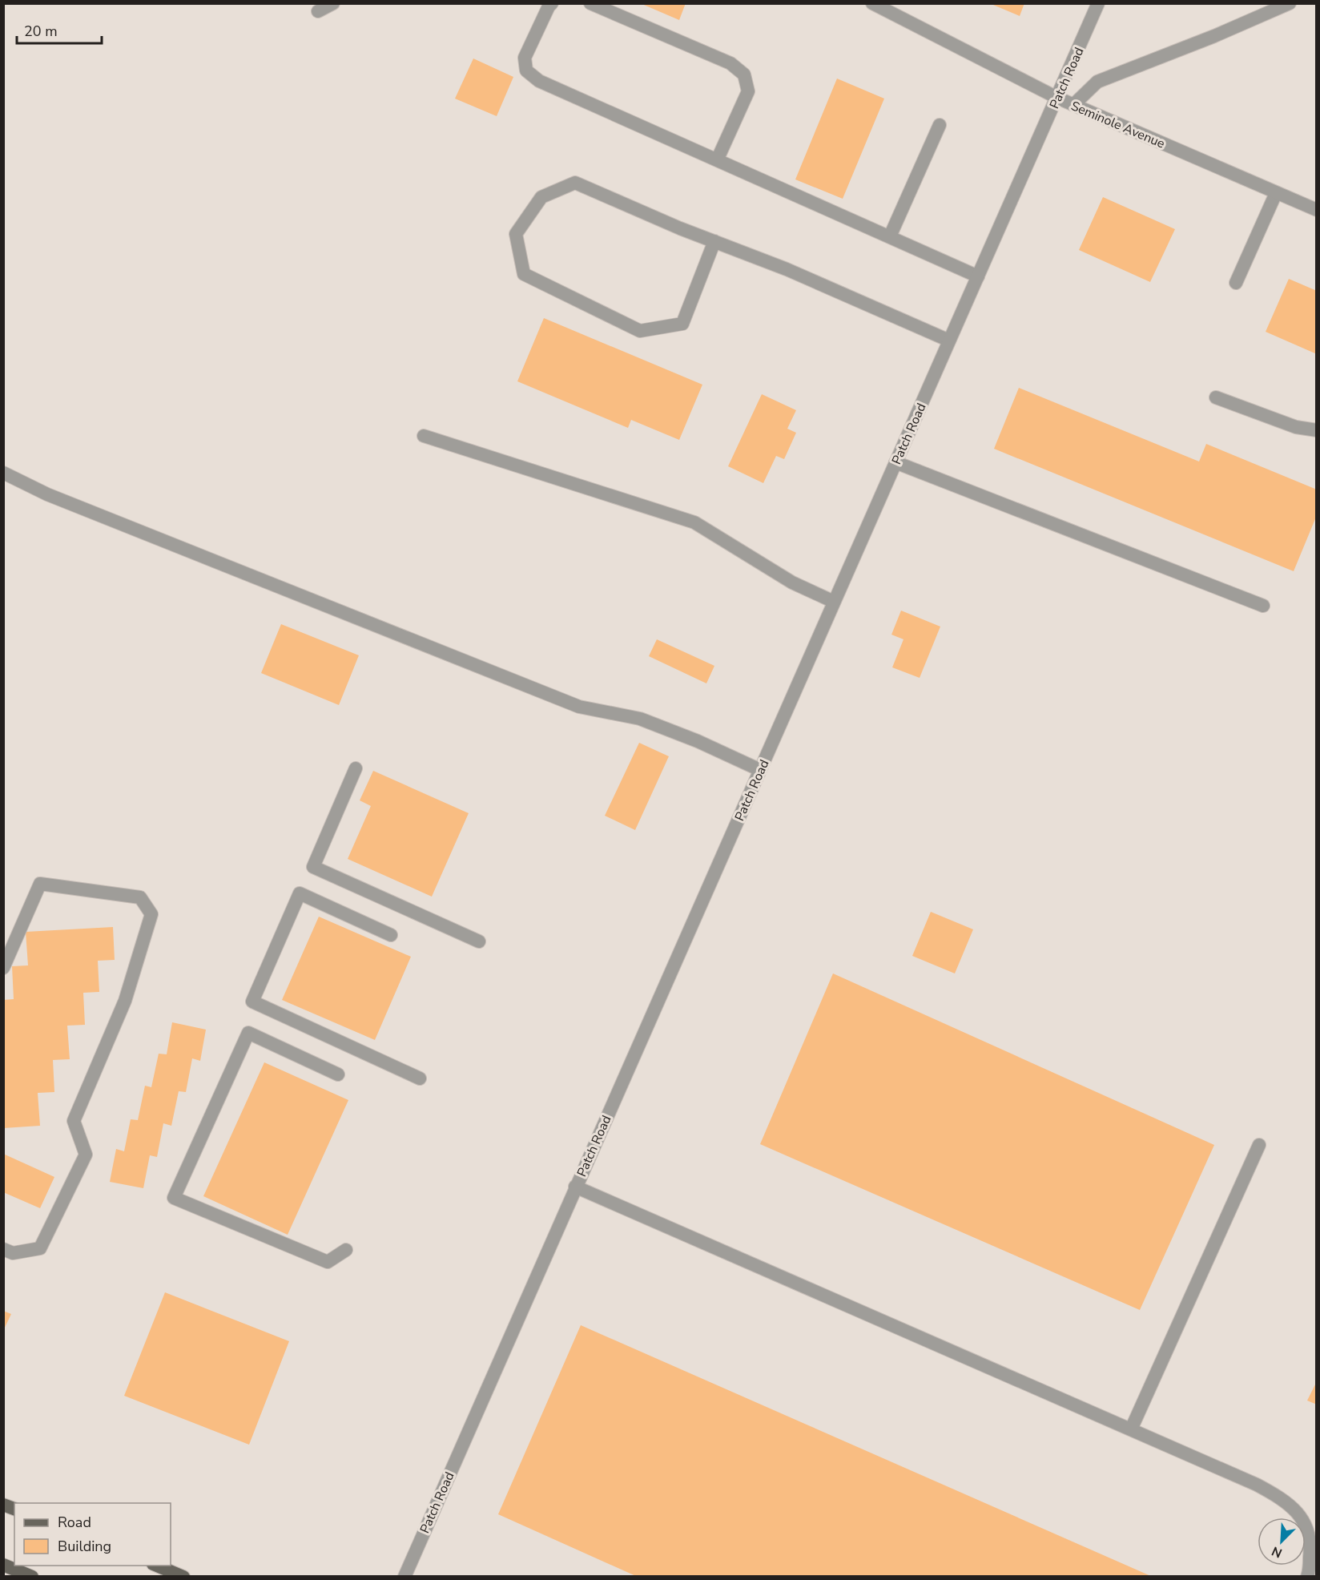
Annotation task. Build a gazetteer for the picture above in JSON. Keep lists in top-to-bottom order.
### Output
{
  "streets": {
    "street": ["Patch Road", "Seminole Avenue"]
  },
  "crossings": [
    ["Patch Road", "Seminole Avenue"]
  ],
  "legend": ["Road", "Building"],
  "scale_bar": "20 m",
  "north": "bottom left"
}
